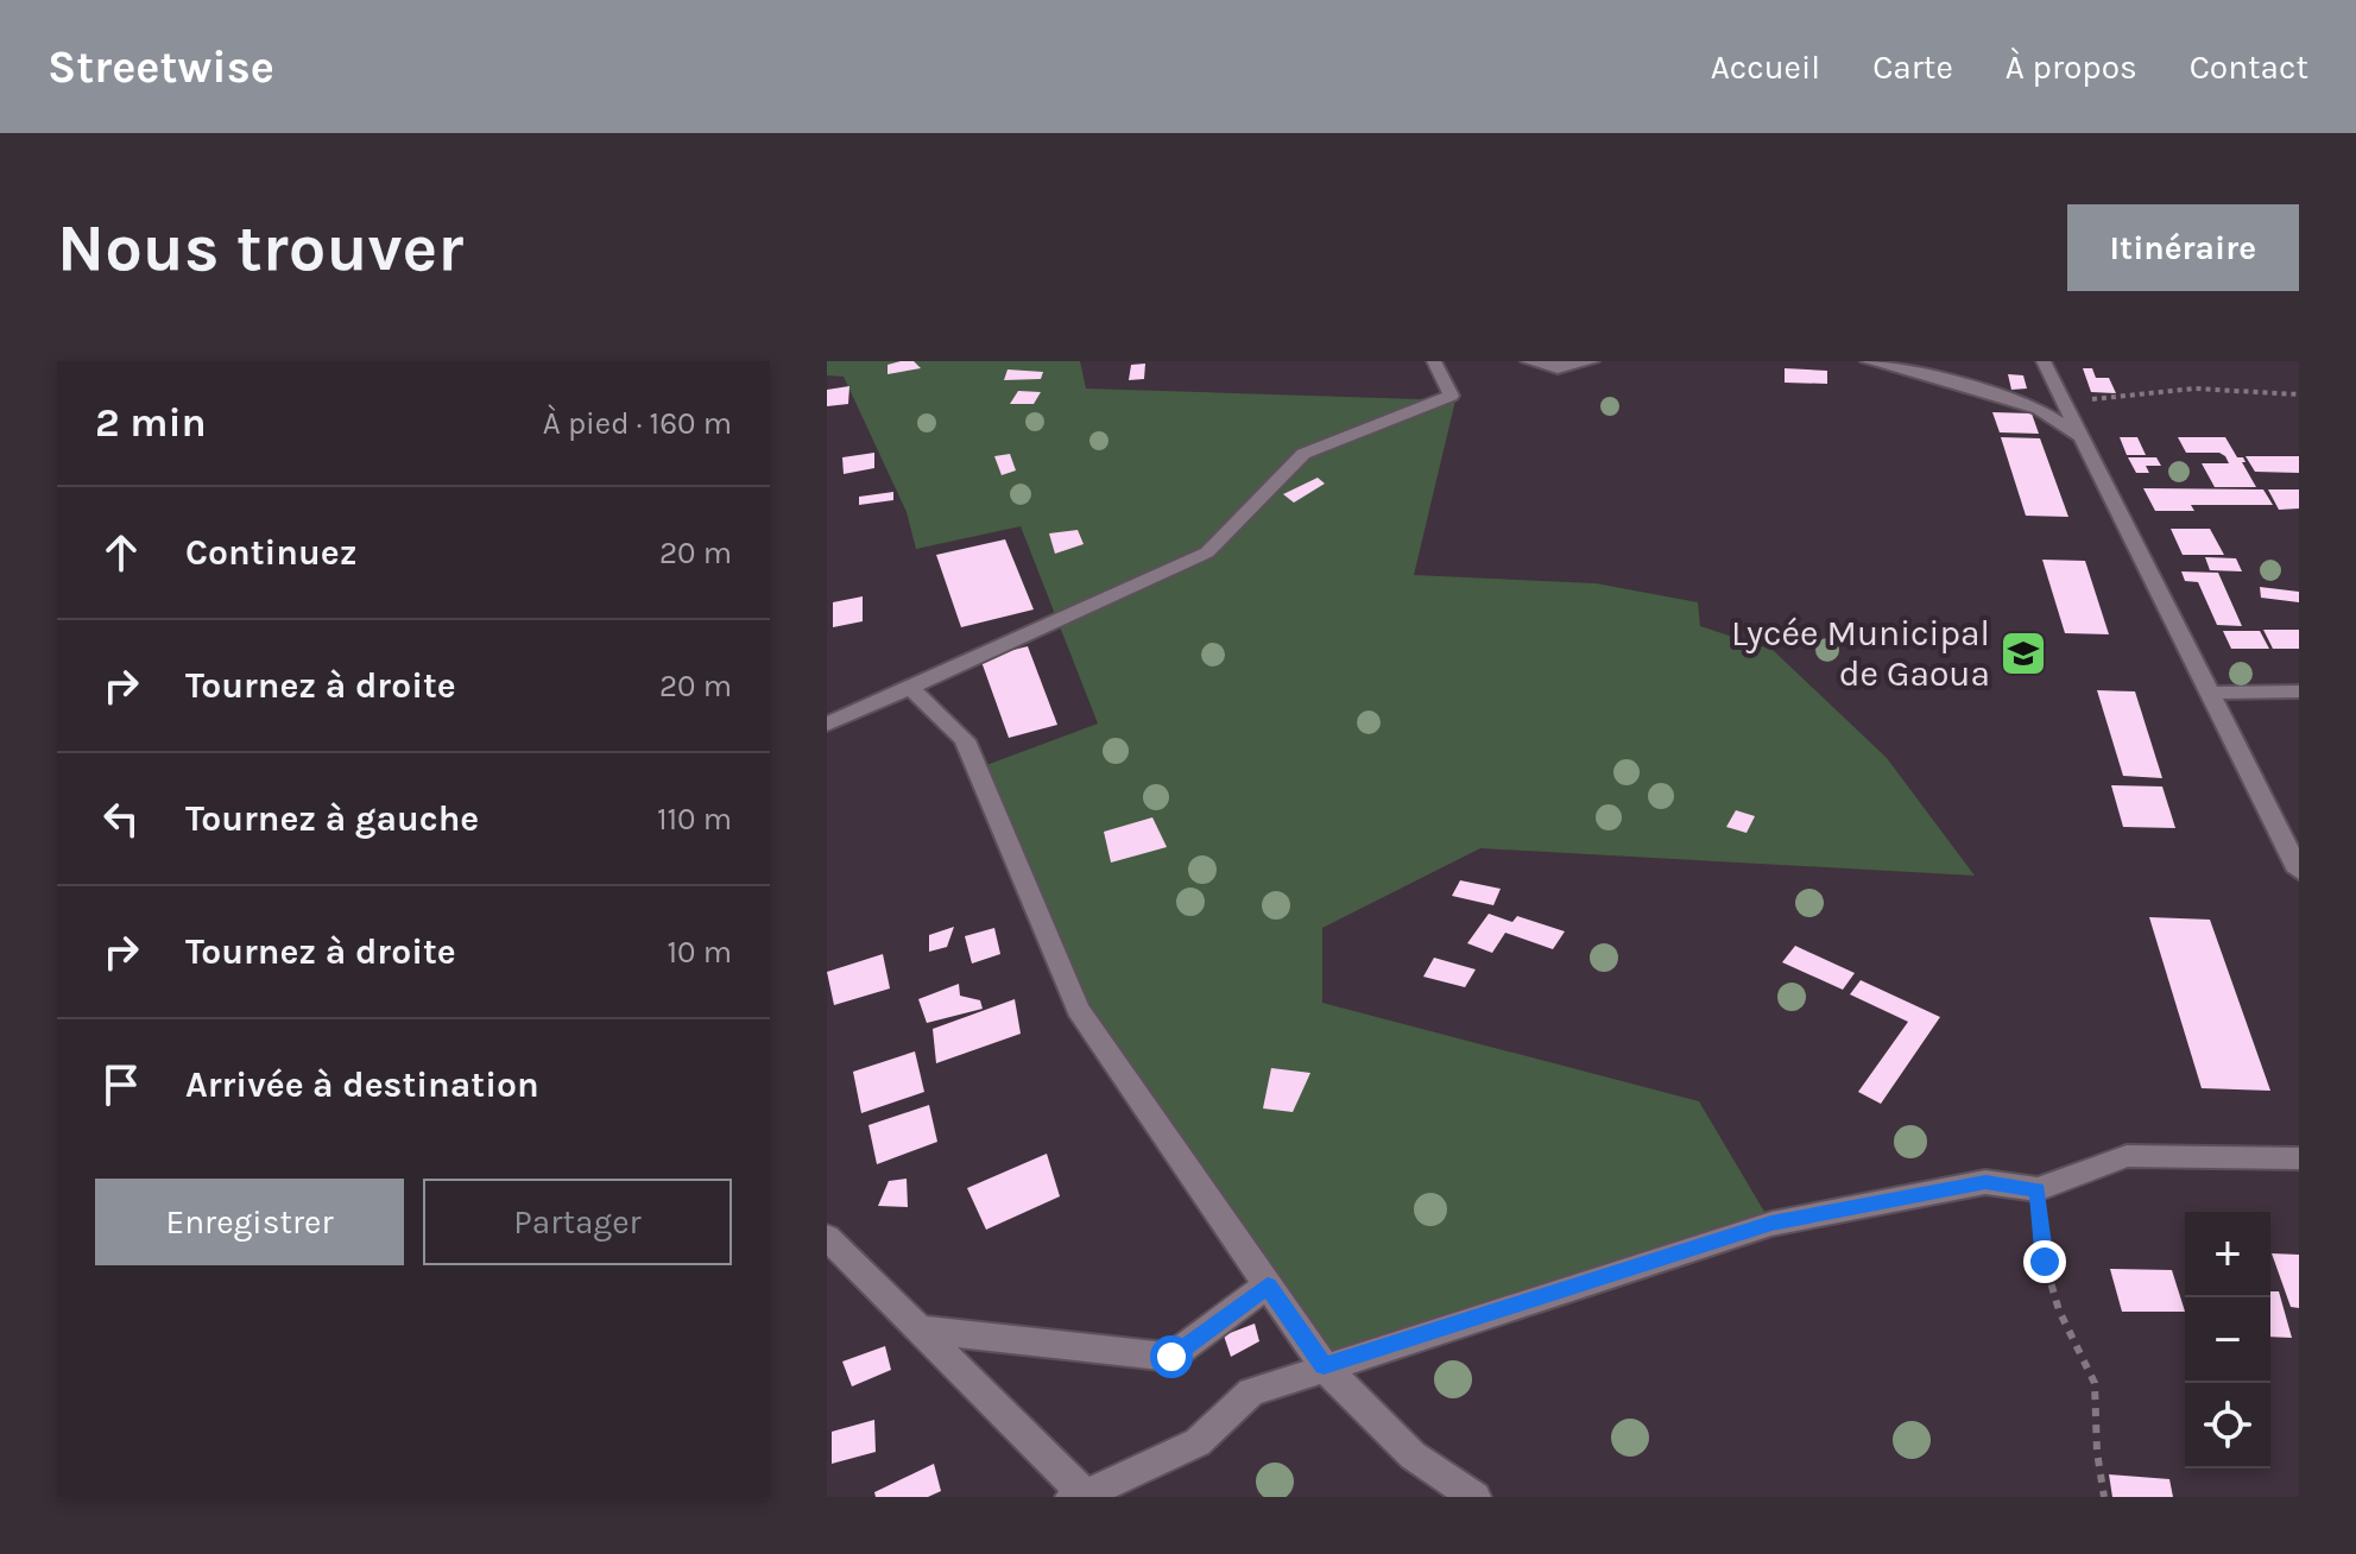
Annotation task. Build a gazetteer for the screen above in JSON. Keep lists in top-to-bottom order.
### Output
{
  "places": {
    "school or university": ["Lycée Municipal de Gaoua"]
  },
  "page": {
    "header": "Streetwise",
    "nav": [
      "Accueil",
      "Carte",
      "À propos",
      "Contact"
    ],
    "buttons": [
      "Itinéraire",
      ["Enregistrer", "Partager"]
    ],
    "title": "Nous trouver",
    "heading": ["2 min", "À pied · 160 m"],
    "list": [
      ["Continuez", "20 m"],
      ["Tournez à droite", "20 m"],
      ["Tournez à gauche", "110 m"],
      ["Tournez à droite", "10 m"],
      "Arrivée à destination"
    ],
    "map_buttons": ["+", "−"]
  }
}
